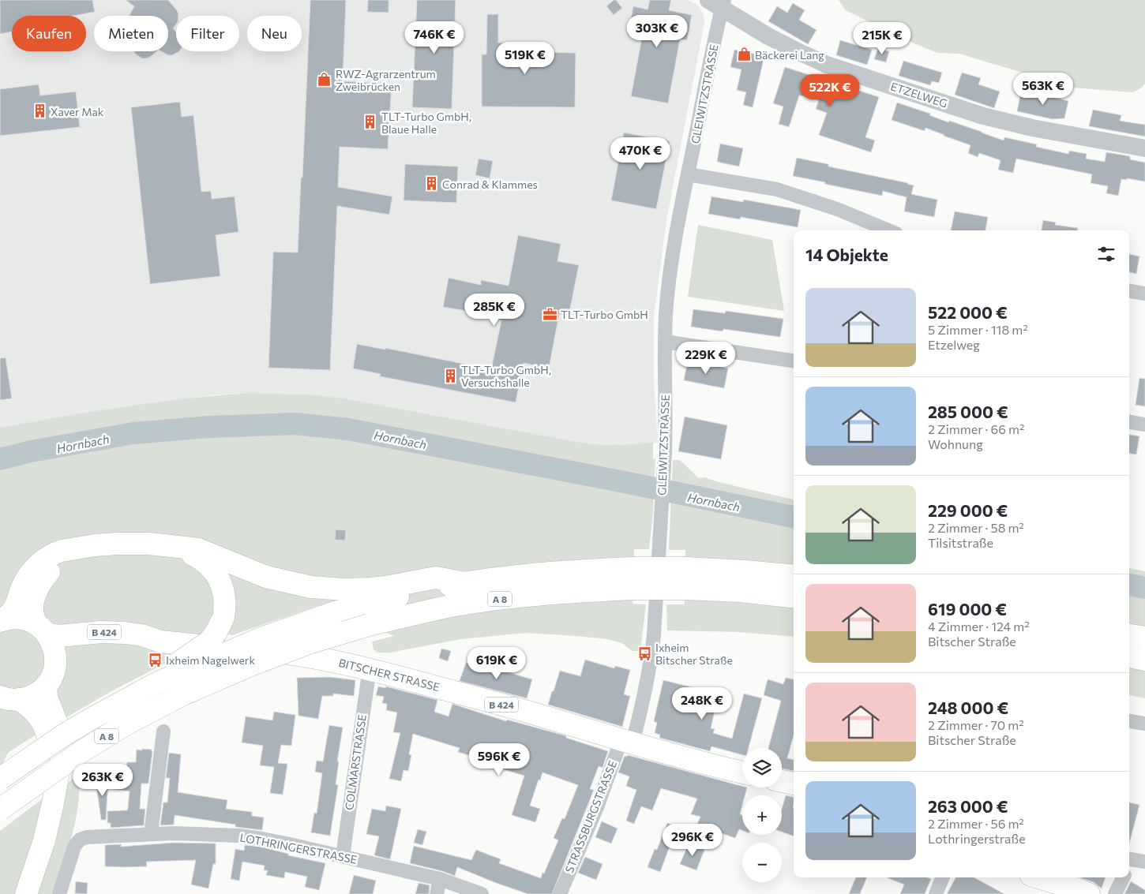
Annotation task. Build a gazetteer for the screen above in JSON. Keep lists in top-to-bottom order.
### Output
{
  "streets": {
    "main road": ["A 8", "B 424", "BITSCHER STRASSE"],
    "street": [
      "GLEIWITZSTRASSE",
      "ETZELWEG",
      "COLMARSTRASSE",
      "STRASSBURGSTRASSE",
      "LOTHRINGERSTRASSE"
    ]
  },
  "crossings": [
    ["GLEIWITZSTRASSE", "ETZELWEG"],
    ["GLEIWITZSTRASSE", "BITSCHER STRASSE"],
    ["GLEIWITZSTRASSE", "STRASSBURGSTRASSE"],
    ["BITSCHER STRASSE", "COLMARSTRASSE"],
    ["BITSCHER STRASSE", "STRASSBURGSTRASSE"],
    ["COLMARSTRASSE", "LOTHRINGERSTRASSE"]
  ],
  "water": ["Hornbach"],
  "places": {
    "shop": ["Bäckerei Lang", "RWZ-Agrarzentrum Zweibrücken"],
    "building": [
      "Xaver Mak",
      "TLT-Turbo GmbH, Blaue Halle",
      "Conrad & Klammes",
      "TLT-Turbo GmbH, Versuchshalle"
    ],
    "office": ["TLT-Turbo GmbH"],
    "bus stop": ["Ixheim Bitscher Straße", "Ixheim Nagelwerk"]
  },
  "page": {
    "price": [
      "303K €",
      "746K €",
      "215K €",
      "519K €",
      "563K €",
      "522K €",
      "470K €",
      "285K €",
      "229K €",
      "619K €",
      "248K €",
      "596K €",
      "263K €",
      "296K €"
    ],
    "chip": [
      "Kaufen",
      "Mieten",
      "Filter",
      "Neu"
    ],
    "heading": "14 Objekte",
    "list": [
      {
        "name": "522 000 €",
        "note": "5 Zimmer · 118 m² · Etzelweg"
      },
      {
        "name": "285 000 €",
        "note": "2 Zimmer · 66 m² · Wohnung"
      },
      {
        "name": "229 000 €",
        "note": "2 Zimmer · 58 m² · Tilsitstraße"
      },
      {
        "name": "619 000 €",
        "note": "4 Zimmer · 124 m² · Bitscher Straße"
      },
      {
        "name": "248 000 €",
        "note": "2 Zimmer · 70 m² · Bitscher Straße"
      },
      {
        "name": "263 000 €",
        "note": "2 Zimmer · 56 m² · Lothringerstraße"
      }
    ],
    "map_buttons": ["+", "−"]
  }
}
